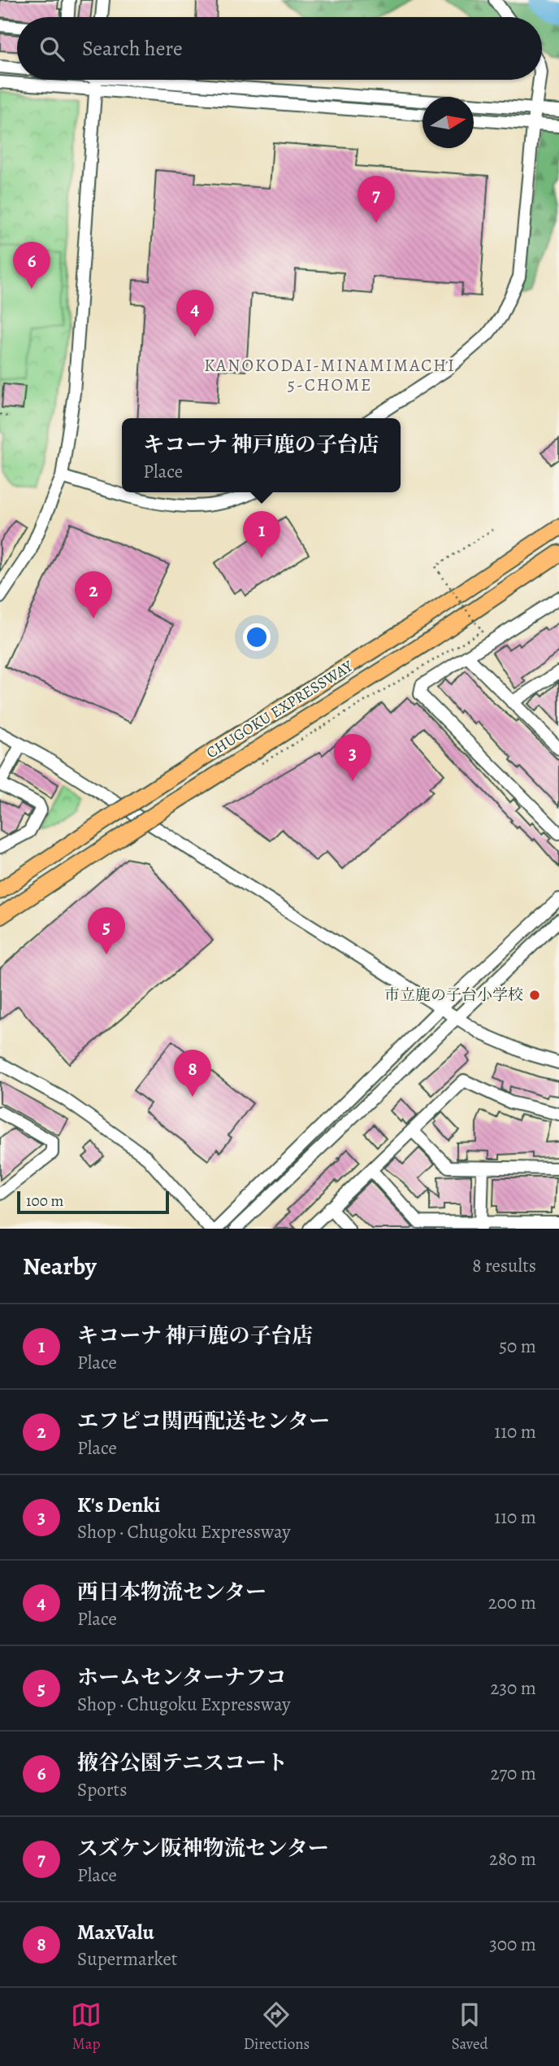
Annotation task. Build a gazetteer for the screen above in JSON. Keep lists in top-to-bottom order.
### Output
{
  "streets": {
    "highway": ["CHUGOKU EXPRESSWAY"]
  },
  "districts": ["KANOKODAI-MINAMIMACHI 5-CHOME"],
  "places": ["市立鹿の子台小学校"],
  "scale_bar": "100 m",
  "north": "right",
  "page": {
    "search": "Search here",
    "pins": [
      "7",
      "6",
      "4",
      "1",
      "2",
      "3",
      "5",
      "8"
    ],
    "popup": ["キコーナ 神戸鹿の子台店", "Place"],
    "scale": "100 m",
    "heading": ["Nearby", "8 results"],
    "list": [
      {
        "mark": "1",
        "name": "キコーナ 神戸鹿の子台店",
        "note": "Place",
        "value": "50 m"
      },
      {
        "mark": "2",
        "name": "エフピコ関西配送センター",
        "note": "Place",
        "value": "110 m"
      },
      {
        "mark": "3",
        "name": "K's Denki",
        "note": "Shop · Chugoku Expressway",
        "value": "110 m"
      },
      {
        "mark": "4",
        "name": "西日本物流センター",
        "note": "Place",
        "value": "200 m"
      },
      {
        "mark": "5",
        "name": "ホームセンターナフコ",
        "note": "Shop · Chugoku Expressway",
        "value": "230 m"
      },
      {
        "mark": "6",
        "name": "掖谷公園テニスコート",
        "note": "Sports",
        "value": "270 m"
      },
      {
        "mark": "7",
        "name": "スズケン阪神物流センター",
        "note": "Place",
        "value": "280 m"
      },
      {
        "mark": "8",
        "name": "MaxValu",
        "note": "Supermarket",
        "value": "300 m"
      }
    ],
    "nav": ["Map", "Directions", "Saved"]
  }
}
